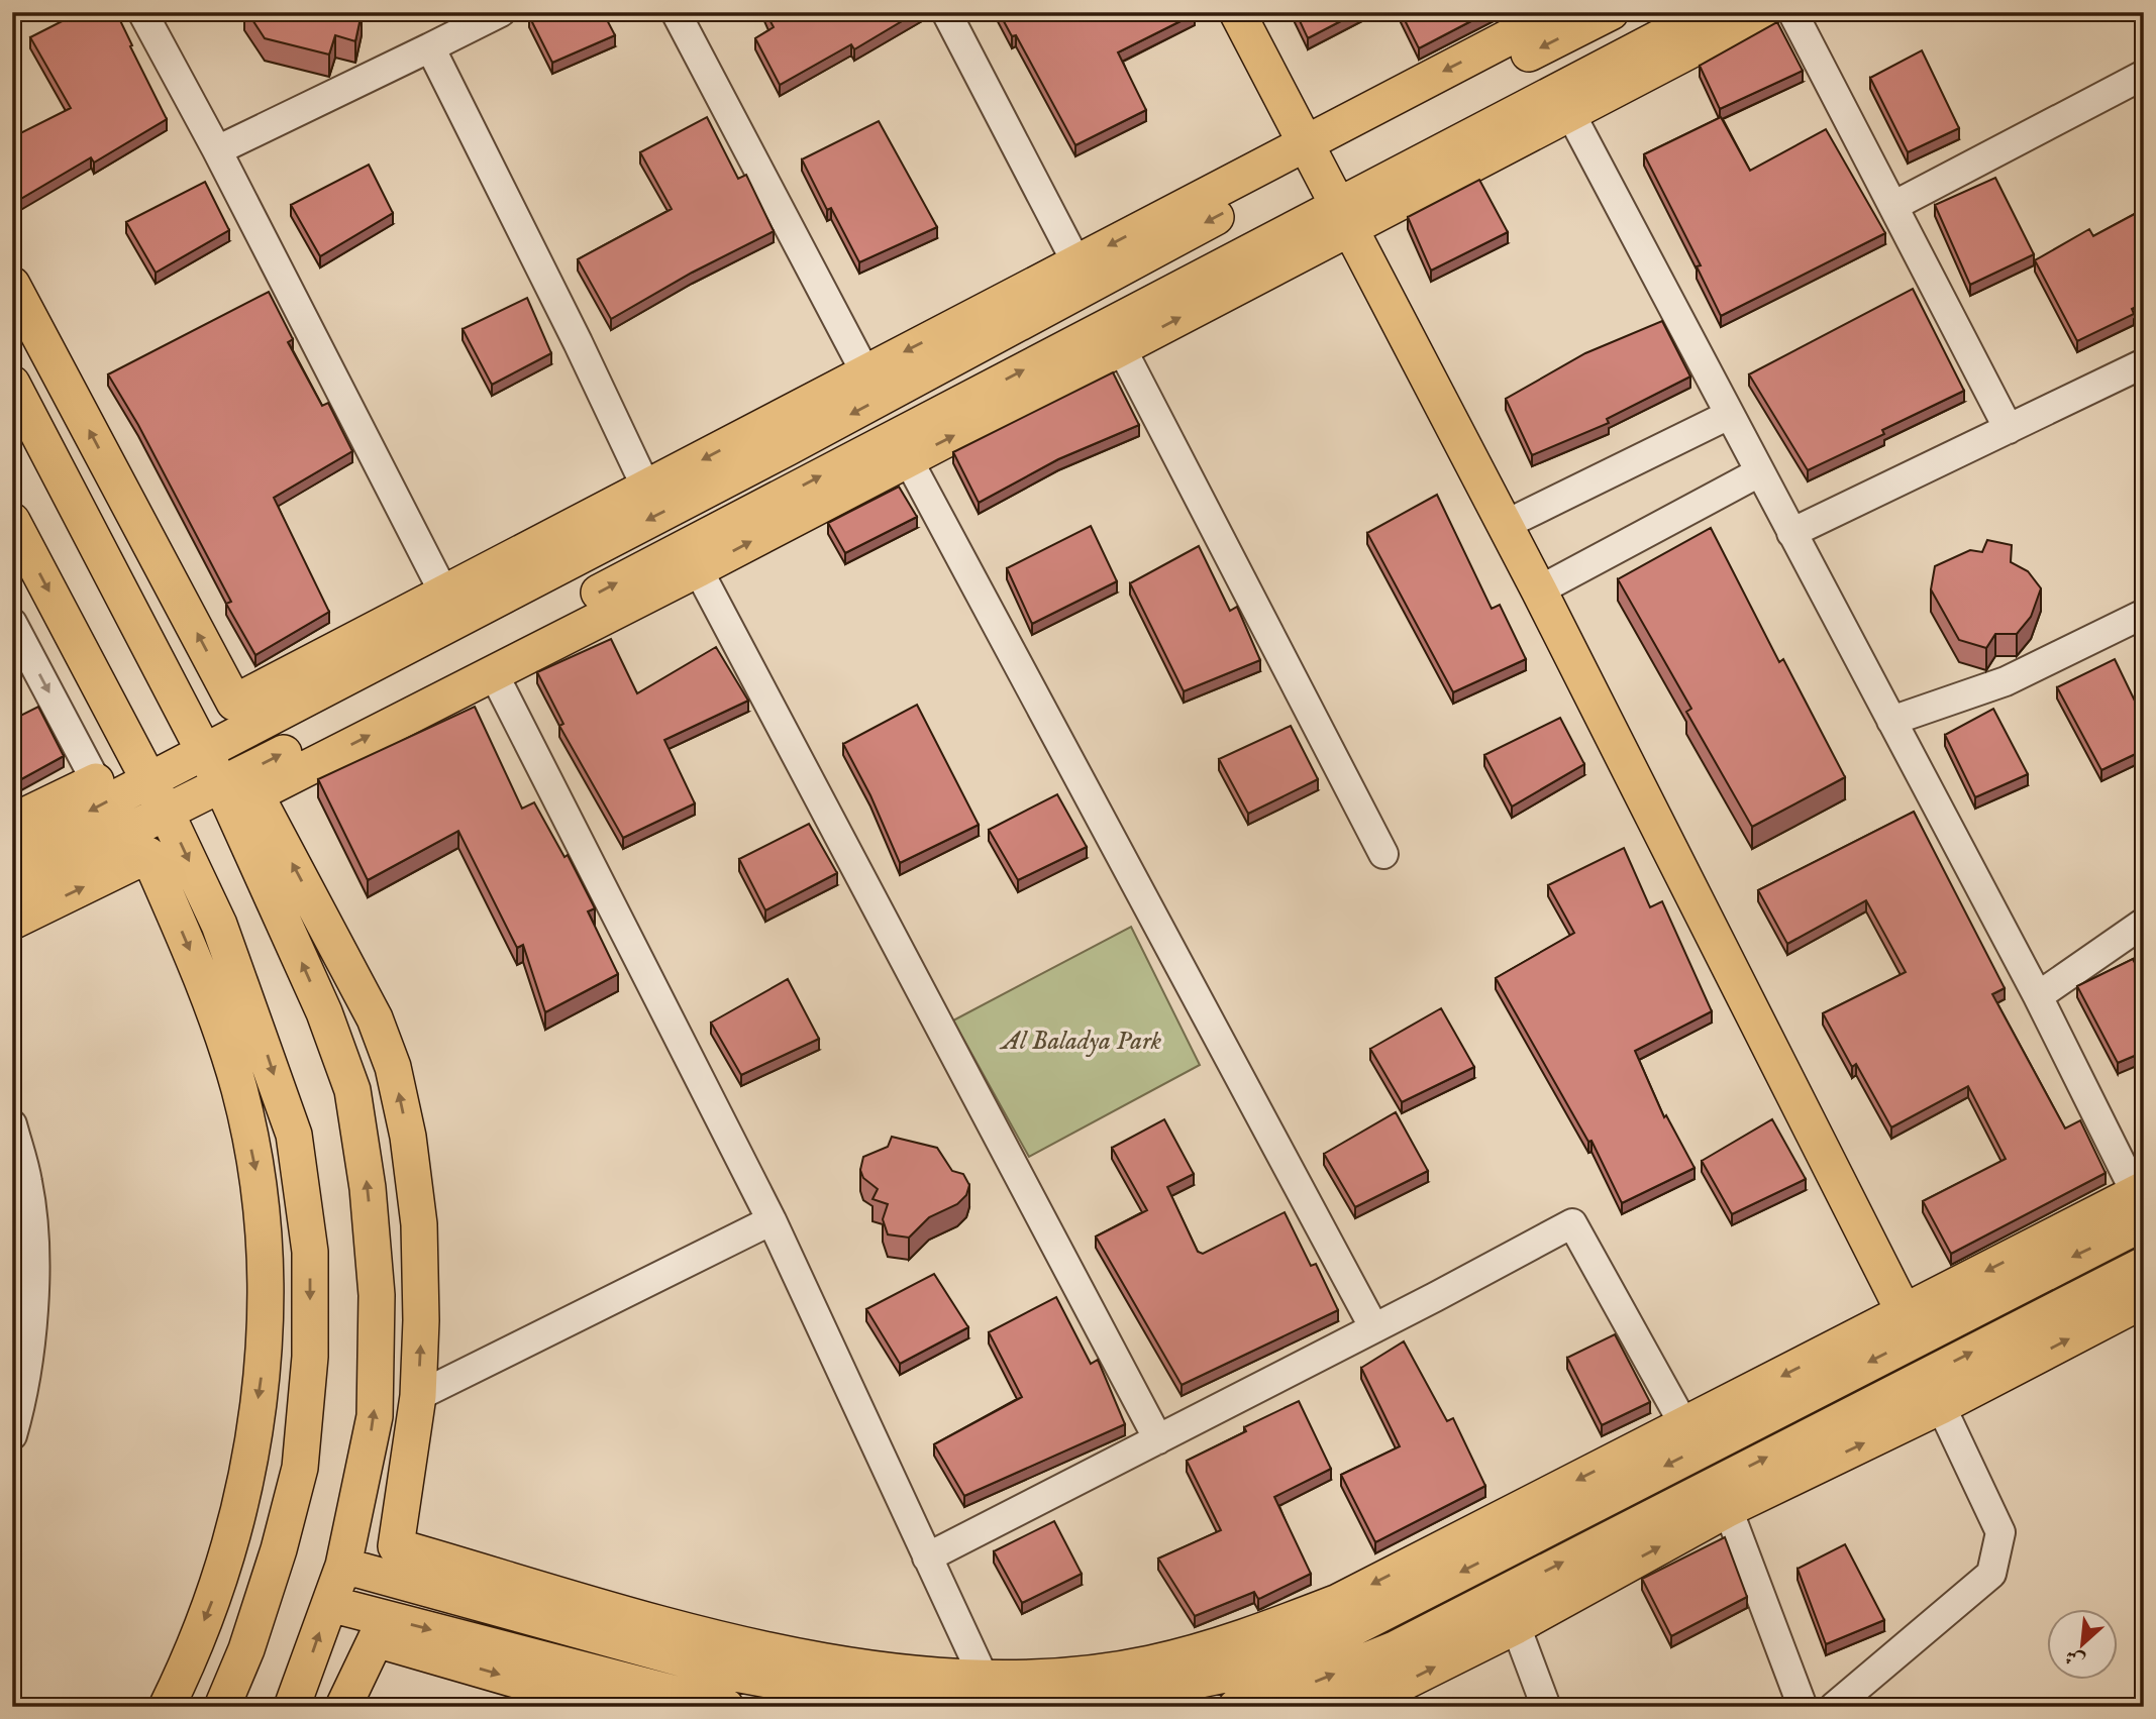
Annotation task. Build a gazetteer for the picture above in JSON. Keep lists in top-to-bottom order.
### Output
{
  "parks": ["Al Baladya Park"],
  "north": "bottom left"
}
